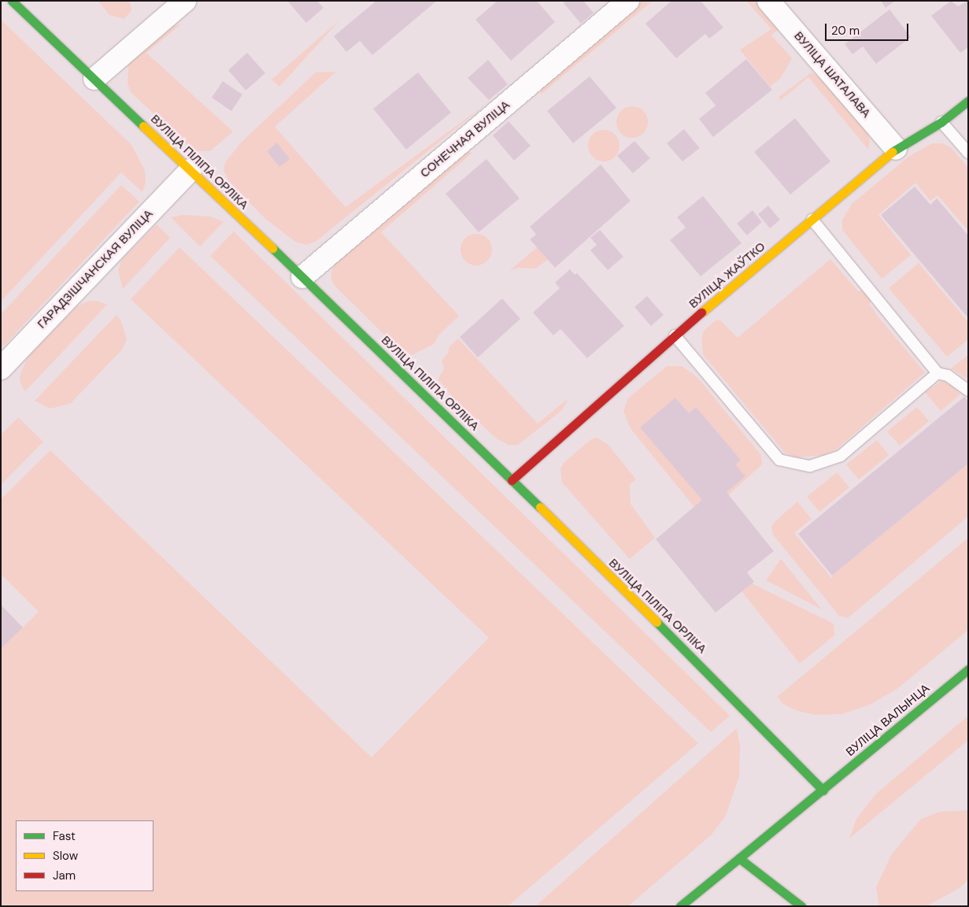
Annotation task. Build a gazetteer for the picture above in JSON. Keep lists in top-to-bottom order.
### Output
{
  "streets": {
    "street": [
      "ВУЛІЦА ШАТАЛАВА",
      "СОНЕЧНАЯ ВУЛІЦА",
      "ВУЛІЦА ПІЛІПА ОРЛІКА",
      "ГАРАДЗІШЧАНСКАЯ ВУЛІЦА",
      "ВУЛІЦА ЖАЎТКО",
      "ВУЛІЦА ВАЛЫНЦА"
    ]
  },
  "crossings": [
    ["ВУЛІЦА ШАТАЛАВА", "ВУЛІЦА ЖАЎТКО"],
    ["СОНЕЧНАЯ ВУЛІЦА", "ВУЛІЦА ПІЛІПА ОРЛІКА"],
    ["ВУЛІЦА ПІЛІПА ОРЛІКА", "ГАРАДЗІШЧАНСКАЯ ВУЛІЦА"],
    ["ВУЛІЦА ПІЛІПА ОРЛІКА", "ВУЛІЦА ЖАЎТКО"],
    ["ВУЛІЦА ПІЛІПА ОРЛІКА", "ВУЛІЦА ВАЛЫНЦА"]
  ],
  "legend": ["Fast", "Slow", "Jam"],
  "scale_bar": "20 m"
}
